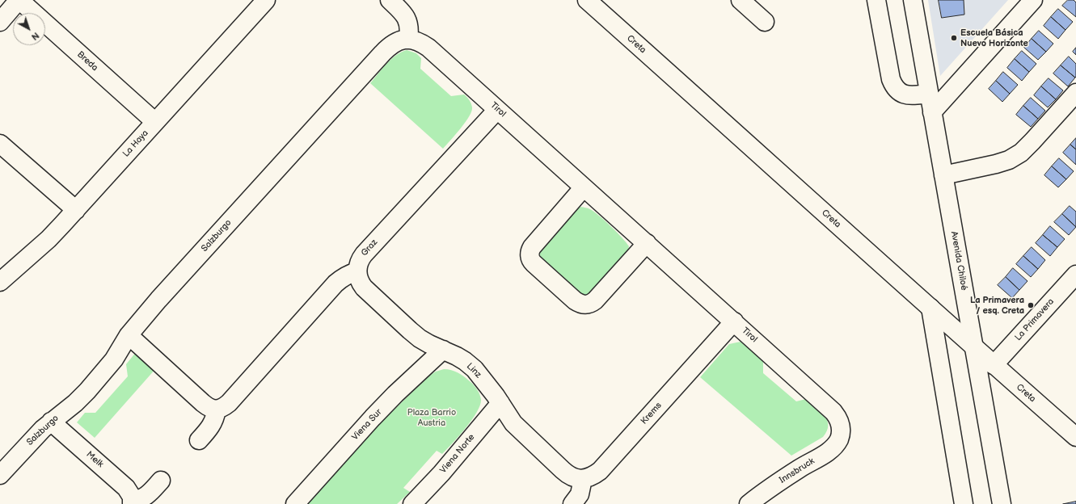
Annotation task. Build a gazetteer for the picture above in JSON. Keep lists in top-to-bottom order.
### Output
{
  "streets": {
    "street": [
      "Creta",
      "Breda",
      "Tirol",
      "La Haya",
      "Salzburgo",
      "Graz",
      "Avenida Chiloé",
      "La Primavera",
      "Linz",
      "Krems",
      "Viena Sur",
      "Viena Norte",
      "Melk",
      "Innsbruck"
    ]
  },
  "crossings": [
    ["Creta", "Avenida Chiloé"],
    ["Creta", "La Primavera"],
    ["Breda", "La Haya"],
    ["Tirol", "Salzburgo"],
    ["Tirol", "Graz"],
    ["Tirol", "Krems"],
    ["Tirol", "Innsbruck"],
    ["Salzburgo", "Melk"],
    ["Graz", "Linz"],
    ["Linz", "Krems"],
    ["Linz", "Viena Sur"],
    ["Linz", "Viena Norte"]
  ],
  "parks": ["Plaza Barrio Austria"],
  "places": ["Escuela Básica Nuevo Horizonte", "La Primavera / esq. Creta"],
  "north": "bottom right"
}
